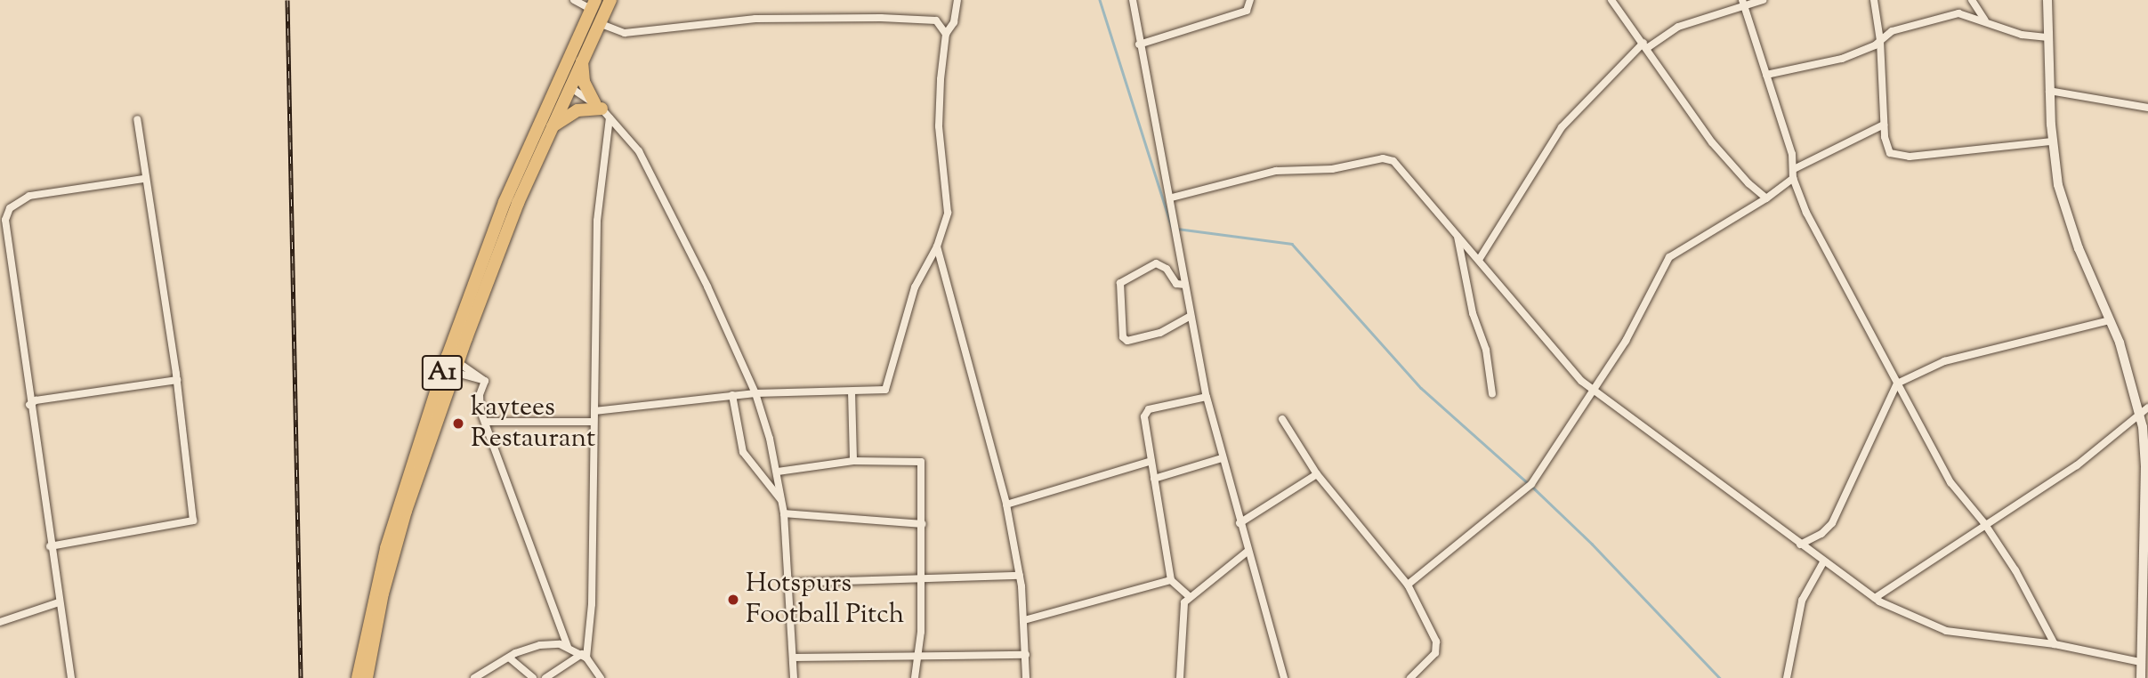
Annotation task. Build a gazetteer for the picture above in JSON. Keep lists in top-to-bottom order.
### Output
{
  "streets": {
    "highway": ["A1"]
  },
  "places": ["kaytees Restaurant", "Hotspurs Football Pitch"]
}
